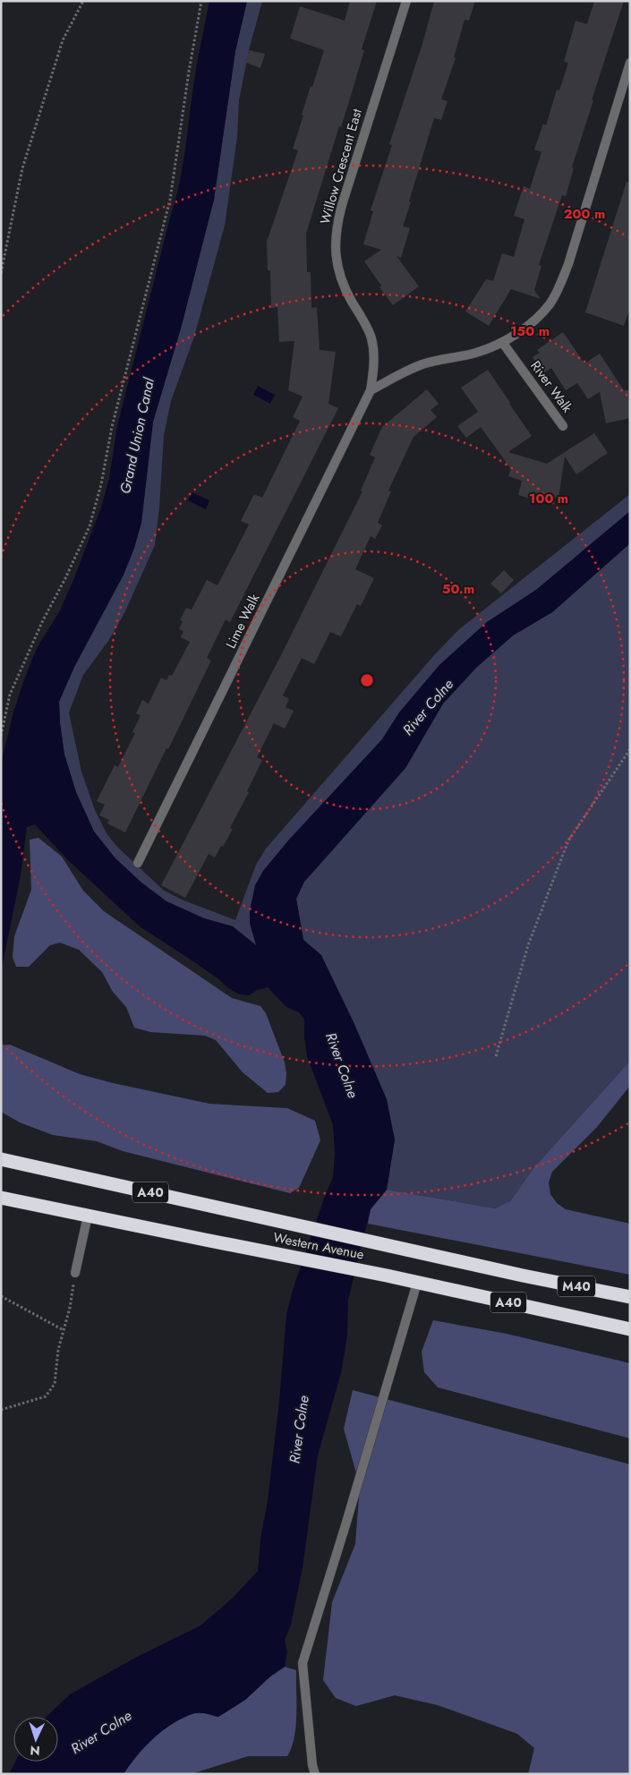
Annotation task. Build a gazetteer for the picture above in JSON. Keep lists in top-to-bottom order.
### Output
{
  "streets": {
    "highway": ["A40", "Western Avenue", "M40"],
    "street": ["Willow Crescent East", "River Walk", "Lime Walk"]
  },
  "crossings": [
    ["Willow Crescent East", "Lime Walk"],
    ["A40", "Western Avenue"],
    ["A40", "M40"],
    ["Western Avenue", "M40"]
  ],
  "water": ["Grand Union Canal", "River Colne"],
  "north": "bottom",
  "rings": [
    "200 m",
    "150 m",
    "100 m",
    "50 m"
  ]
}
